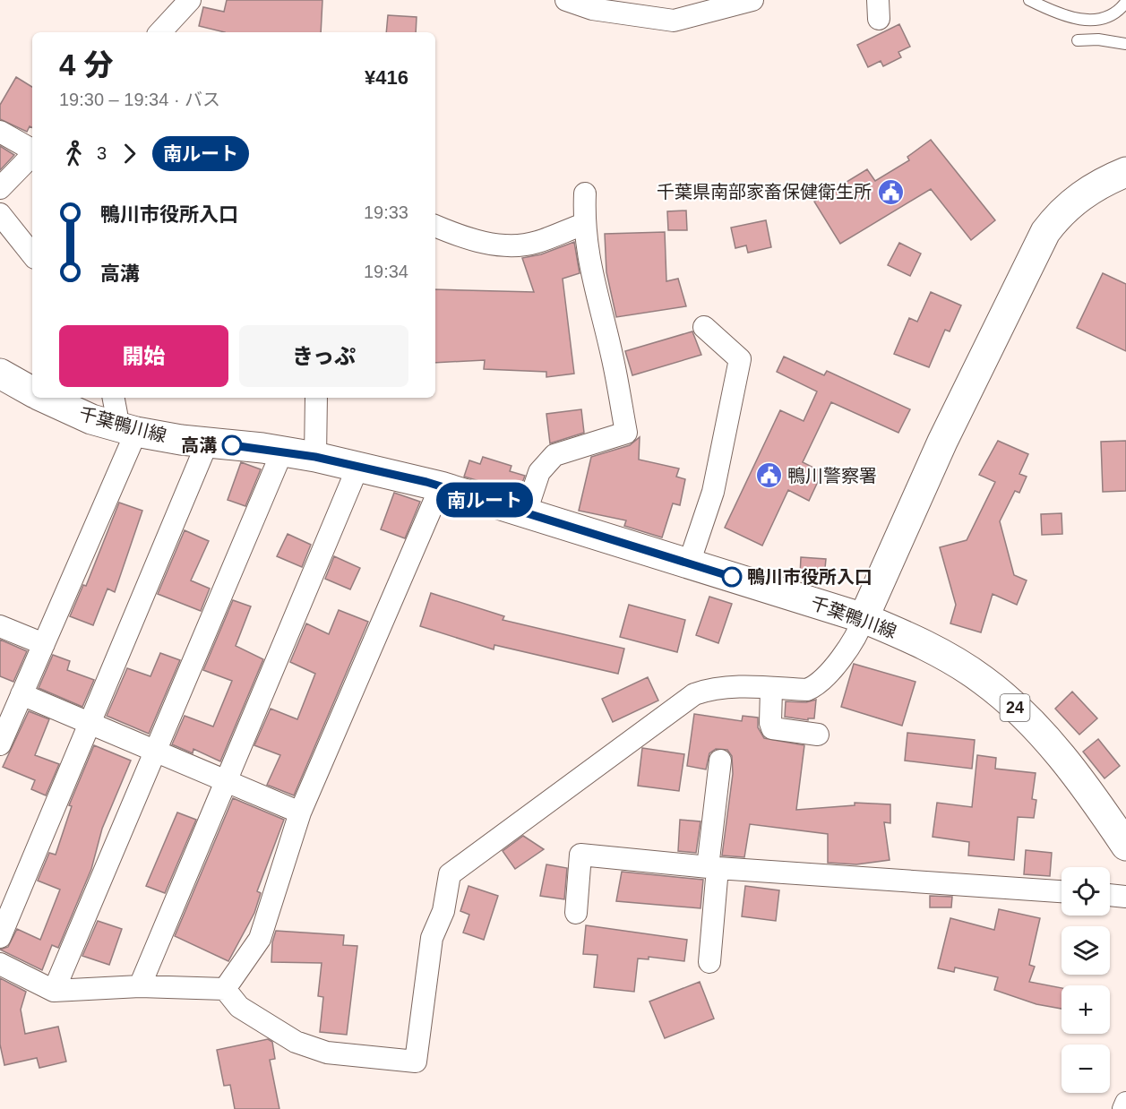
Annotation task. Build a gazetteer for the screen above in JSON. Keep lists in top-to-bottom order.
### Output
{
  "streets": {
    "main road": ["千葉鴨川線", "24"]
  },
  "places": {
    "public building": ["千葉県南部家畜保健衛生所", "鴨川警察署"],
    "other": ["高溝", "鴨川市役所入口"]
  },
  "lines": ["bus line 南ルート"],
  "page": {
    "on_map": "南ルート",
    "heading": ["4 分", "19:30 – 19:34 · バス", "¥416"],
    "legs": ["3", "南ルート"],
    "list": [
      {
        "name": "鴨川市役所入口",
        "value": "19:33"
      },
      {
        "name": "高溝",
        "value": "19:34"
      }
    ],
    "buttons": ["開始", "きっぷ"],
    "map_buttons": ["+", "−"]
  }
}
